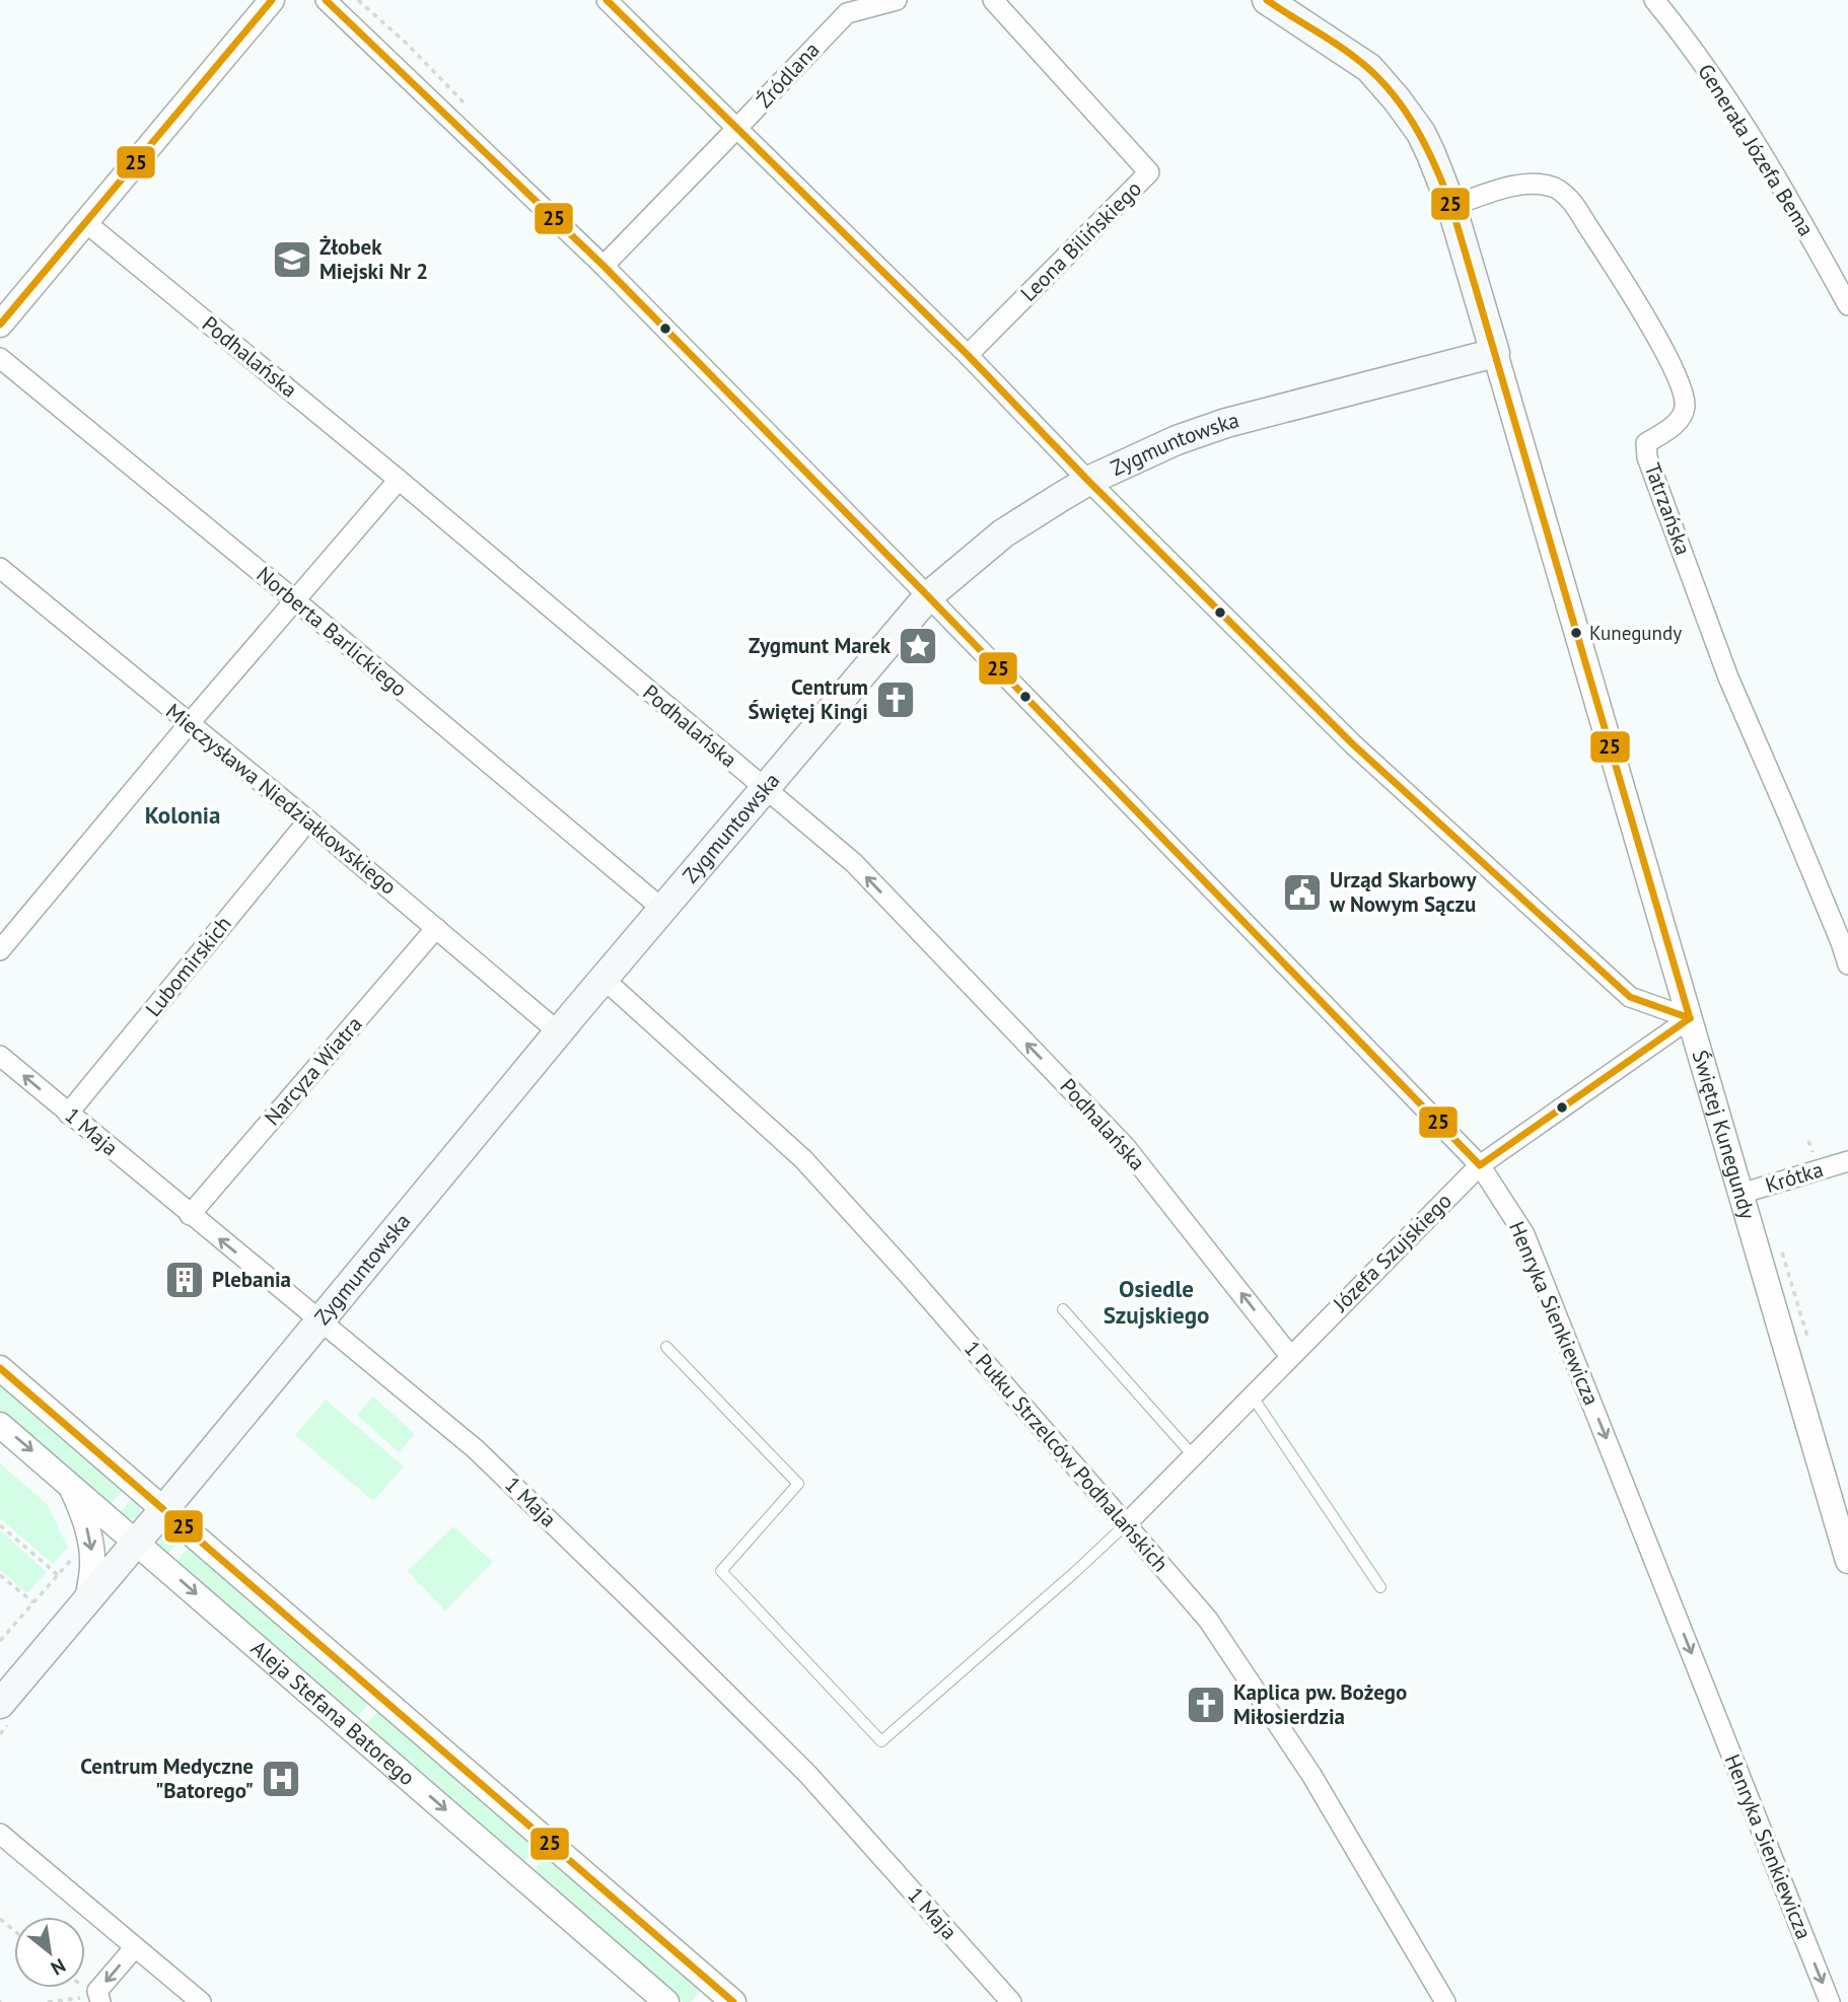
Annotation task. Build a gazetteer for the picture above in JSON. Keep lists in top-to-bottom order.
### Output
{
  "streets": {
    "main road": ["Zygmuntowska", "Świętej Kunegundy"],
    "street": [
      "Źródlana",
      "Generała Józefa Bema",
      "Leona Bilińskiego",
      "Podhalańska",
      "Tatrzańska",
      "Norberta Barlickiego",
      "Mieczysława Niedziałkowskiego",
      "Lubomirskich",
      "Narcyza Wiatra",
      "1 Maja",
      "Krótka",
      "Józefa Szujskiego",
      "Henryka Sienkiewicza",
      "1 Pułku Strzelców Podhalańskich",
      "Aleja Stefana Batorego"
    ]
  },
  "crossings": [
    ["Źródlana", "Henryka Sienkiewicza"],
    ["Podhalańska", "Zygmuntowska"],
    ["Podhalańska", "Józefa Szujskiego"],
    ["Zygmuntowska", "Norberta Barlickiego"],
    ["Zygmuntowska", "Mieczysława Niedziałkowskiego"],
    ["Zygmuntowska", "1 Maja"],
    ["Zygmuntowska", "Świętej Kunegundy"],
    ["Zygmuntowska", "Henryka Sienkiewicza"],
    ["Zygmuntowska", "1 Pułku Strzelców Podhalańskich"],
    ["Zygmuntowska", "Aleja Stefana Batorego"],
    ["Tatrzańska", "Świętej Kunegundy"],
    ["Mieczysława Niedziałkowskiego", "Lubomirskich"],
    ["Mieczysława Niedziałkowskiego", "Narcyza Wiatra"],
    ["Lubomirskich", "1 Maja"],
    ["Narcyza Wiatra", "1 Maja"],
    ["Świętej Kunegundy", "Krótka"],
    ["Świętej Kunegundy", "Józefa Szujskiego"],
    ["Józefa Szujskiego", "Henryka Sienkiewicza"],
    ["Józefa Szujskiego", "1 Pułku Strzelców Podhalańskich"]
  ],
  "one_way": ["Podhalańska", "Henryka Sienkiewicza"],
  "districts": ["Kolonia", "Osiedle Szujskiego"],
  "places": {
    "school or university": ["Żłobek Miejski Nr 2"],
    "other": ["Kunegundy"],
    "place": ["Zygmunt Marek"],
    "church": ["Centrum Świętej Kingi", "Kaplica pw. Bożego Miłosierdzia"],
    "public building": ["Urząd Skarbowy w Nowym Sączu"],
    "building": ["Plebania"],
    "hospital": ["Centrum Medyczne \"Batorego\""]
  },
  "lines": ["transit line 25"],
  "north": "bottom right"
}
